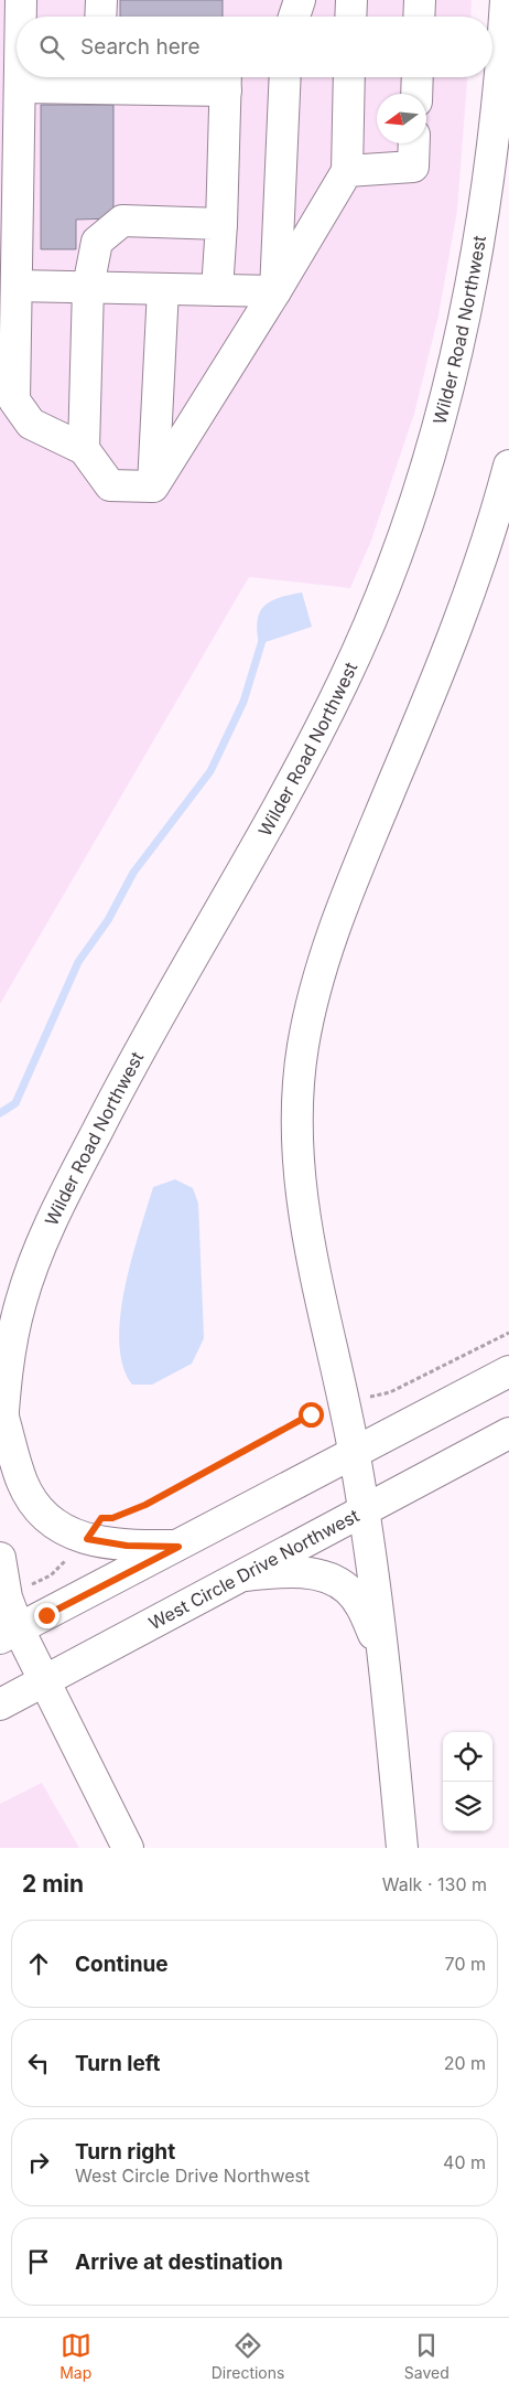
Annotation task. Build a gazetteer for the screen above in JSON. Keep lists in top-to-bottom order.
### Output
{
  "streets": {
    "main road": ["Wilder Road Northwest", "West Circle Drive Northwest"]
  },
  "north": "left",
  "page": {
    "search": "Search here",
    "heading": ["2 min", "Walk · 130 m"],
    "list": [
      ["Continue", "70 m"],
      ["Turn left", "20 m"],
      ["Turn right", "West Circle Drive Northwest", "40 m"],
      "Arrive at destination"
    ],
    "nav": ["Map", "Directions", "Saved"]
  }
}
